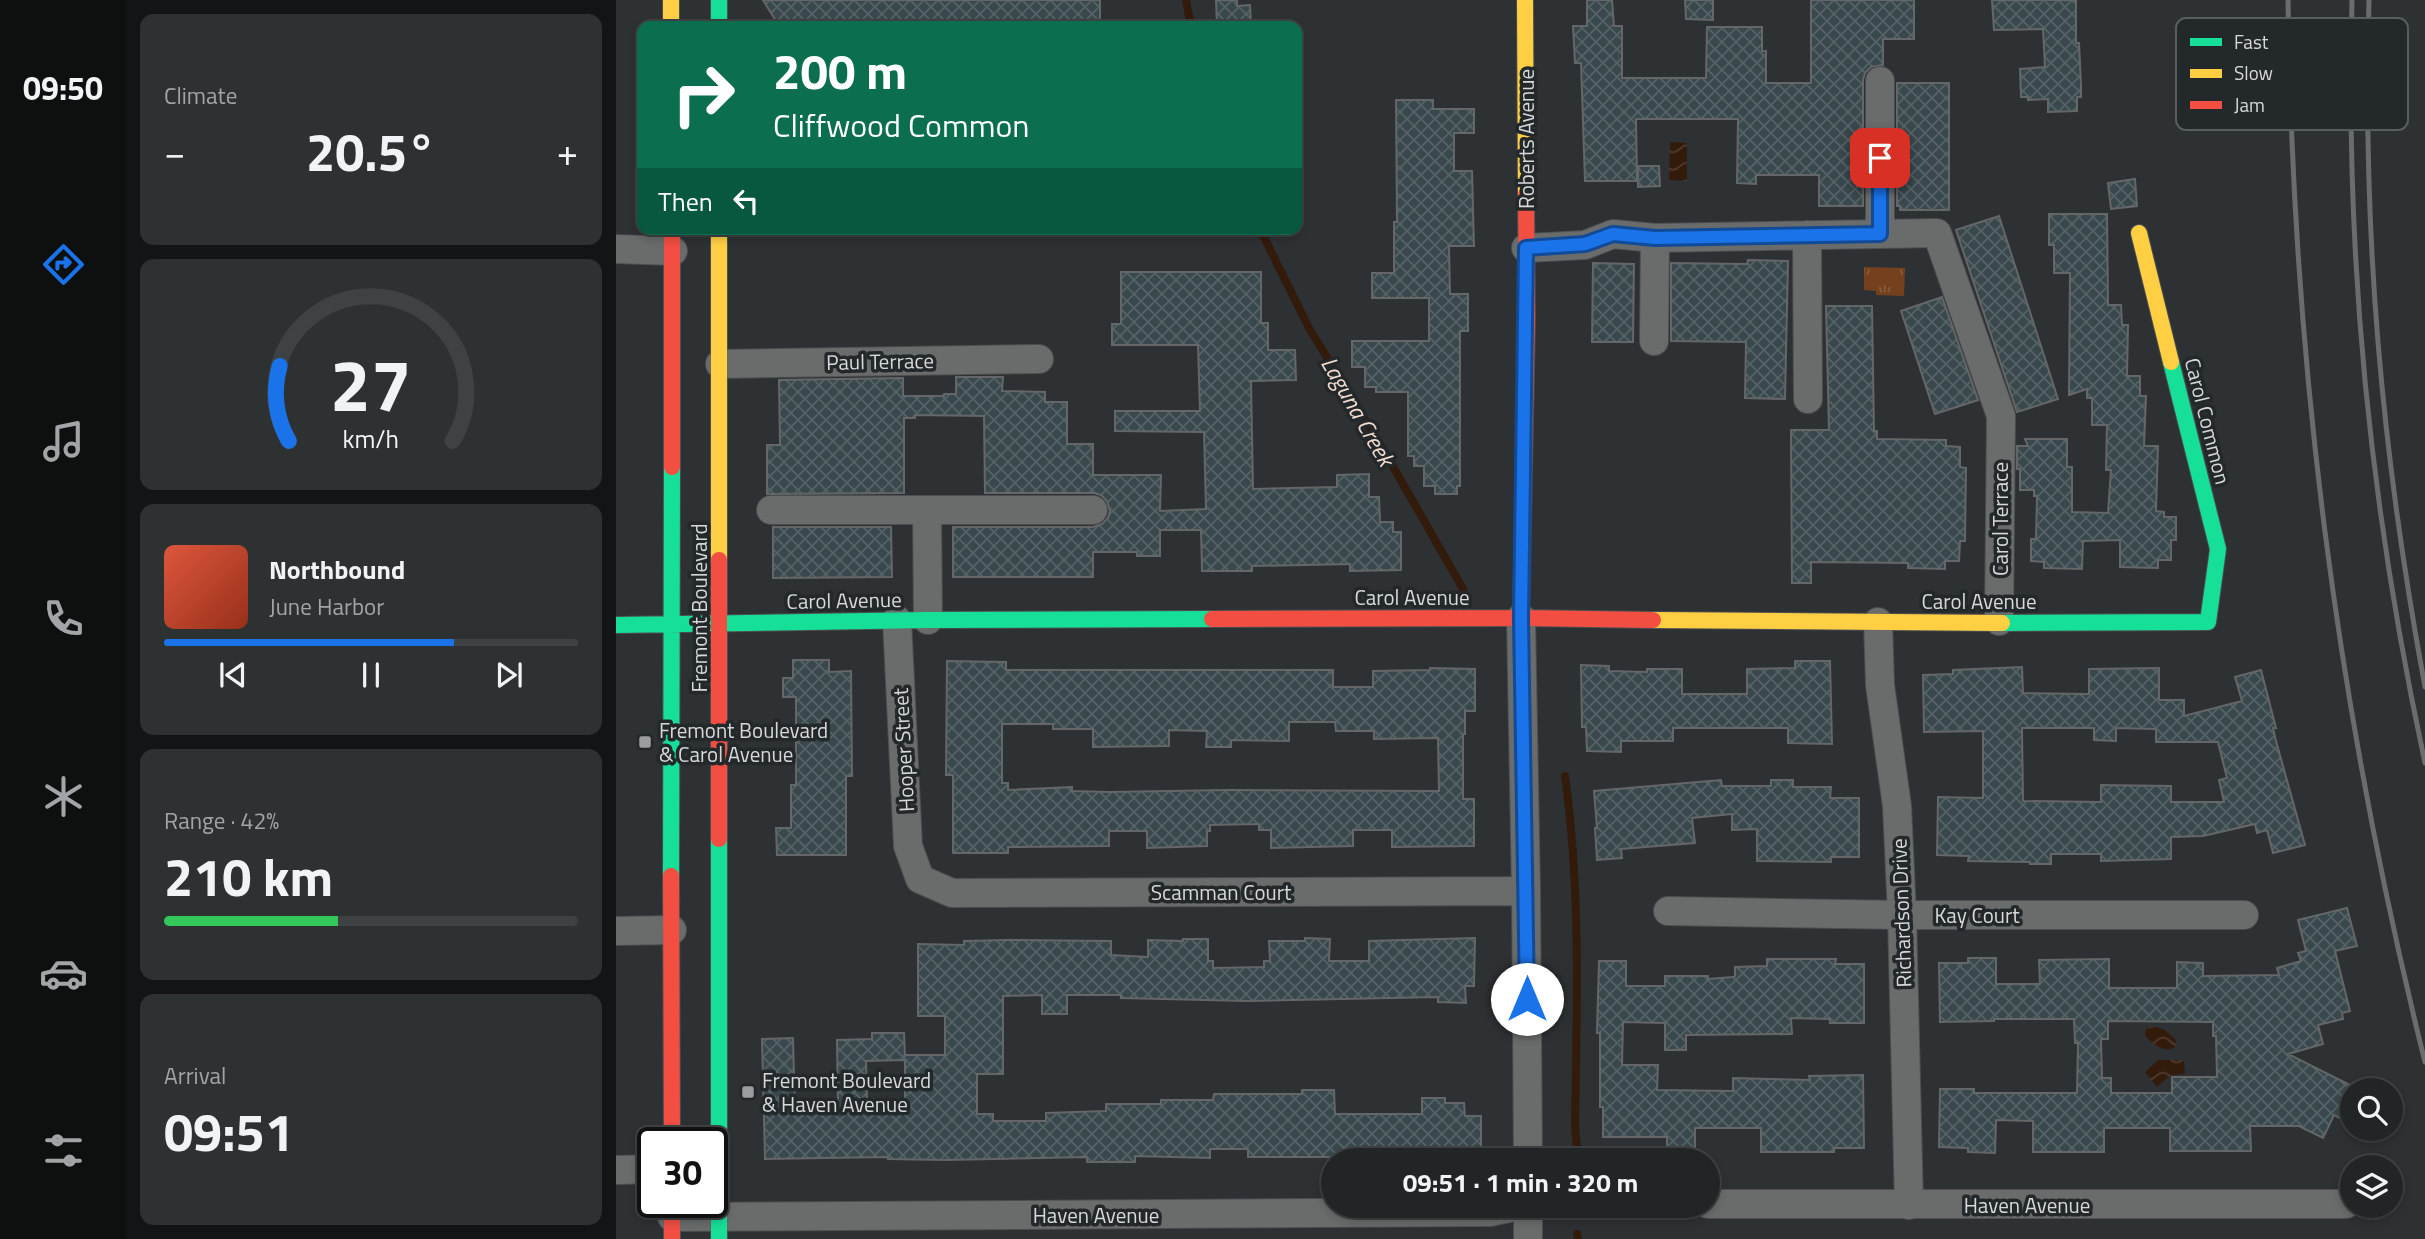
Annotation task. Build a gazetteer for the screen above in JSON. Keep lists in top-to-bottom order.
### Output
{
  "streets": {
    "street": [
      "Roberts Avenue",
      "Paul Terrace",
      "Carol Common",
      "Carol Terrace",
      "Carol Avenue",
      "Fremont Boulevard",
      "Hooper Street",
      "Scamman Court",
      "Richardson Drive",
      "Kay Court",
      "Haven Avenue"
    ]
  },
  "crossings": [
    ["Roberts Avenue", "Carol Avenue"],
    ["Roberts Avenue", "Scamman Court"],
    ["Paul Terrace", "Fremont Boulevard"],
    ["Carol Common", "Carol Avenue"],
    ["Carol Terrace", "Carol Avenue"],
    ["Carol Avenue", "Fremont Boulevard"],
    ["Carol Avenue", "Hooper Street"],
    ["Carol Avenue", "Richardson Drive"],
    ["Fremont Boulevard", "Haven Avenue"],
    ["Hooper Street", "Scamman Court"],
    ["Richardson Drive", "Kay Court"],
    ["Richardson Drive", "Haven Avenue"]
  ],
  "water": ["Laguna Creek"],
  "places": {
    "transit": ["Fremont Boulevard & Carol Avenue", "Fremont Boulevard & Haven Avenue"]
  },
  "legend": ["Fast", "Slow", "Jam"],
  "page": {
    "tabs": "09:50",
    "tile": [
      "Climate",
      ["Range · 42%", "210 km"],
      ["Arrival", "09:51"]
    ],
    "turn": ["200 m", "Cliffwood Common"],
    "heat": ["−", "20.5°", "+"],
    "then": "Then",
    "song": ["Northbound", "June Harbor"],
    "limit": "30",
    "trip": "09:51 · 1 min · 320 m",
    "gauge": ["27", "km/h"]
  }
}
